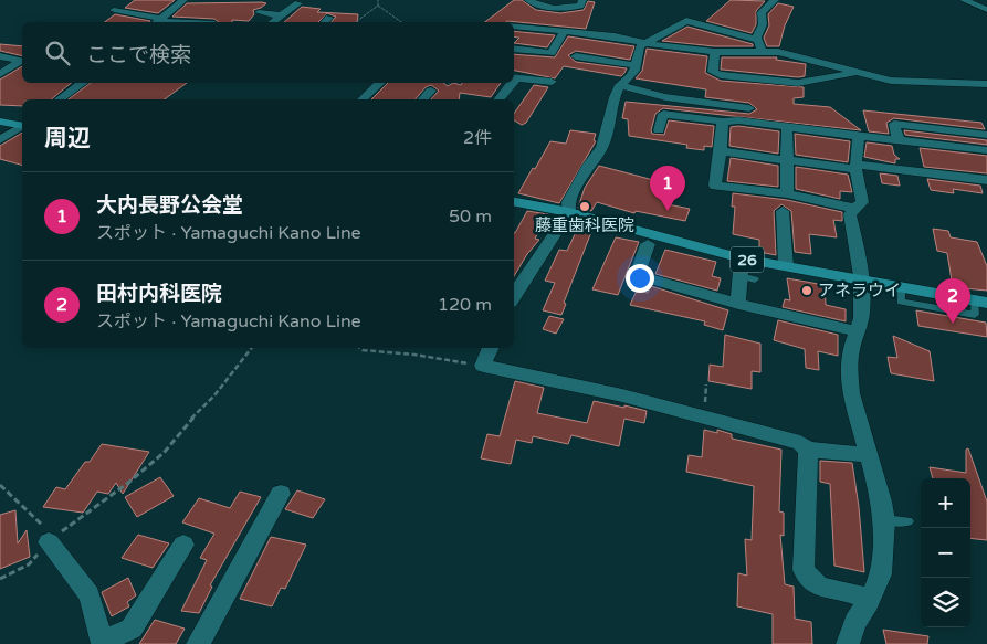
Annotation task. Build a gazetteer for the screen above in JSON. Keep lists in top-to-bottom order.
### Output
{
  "streets": {
    "main road": ["26"]
  },
  "places": ["藤重歯科医院", "アネラウイ"],
  "page": {
    "search": "ここで検索",
    "heading": ["周辺", "2件"],
    "pins": ["1", "2"],
    "list": [
      {
        "mark": "1",
        "name": "大内長野公会堂",
        "note": "スポット · Yamaguchi Kano Line",
        "value": "50 m"
      },
      {
        "mark": "2",
        "name": "田村内科医院",
        "note": "スポット · Yamaguchi Kano Line",
        "value": "120 m"
      }
    ],
    "map_buttons": ["+", "−"]
  }
}
